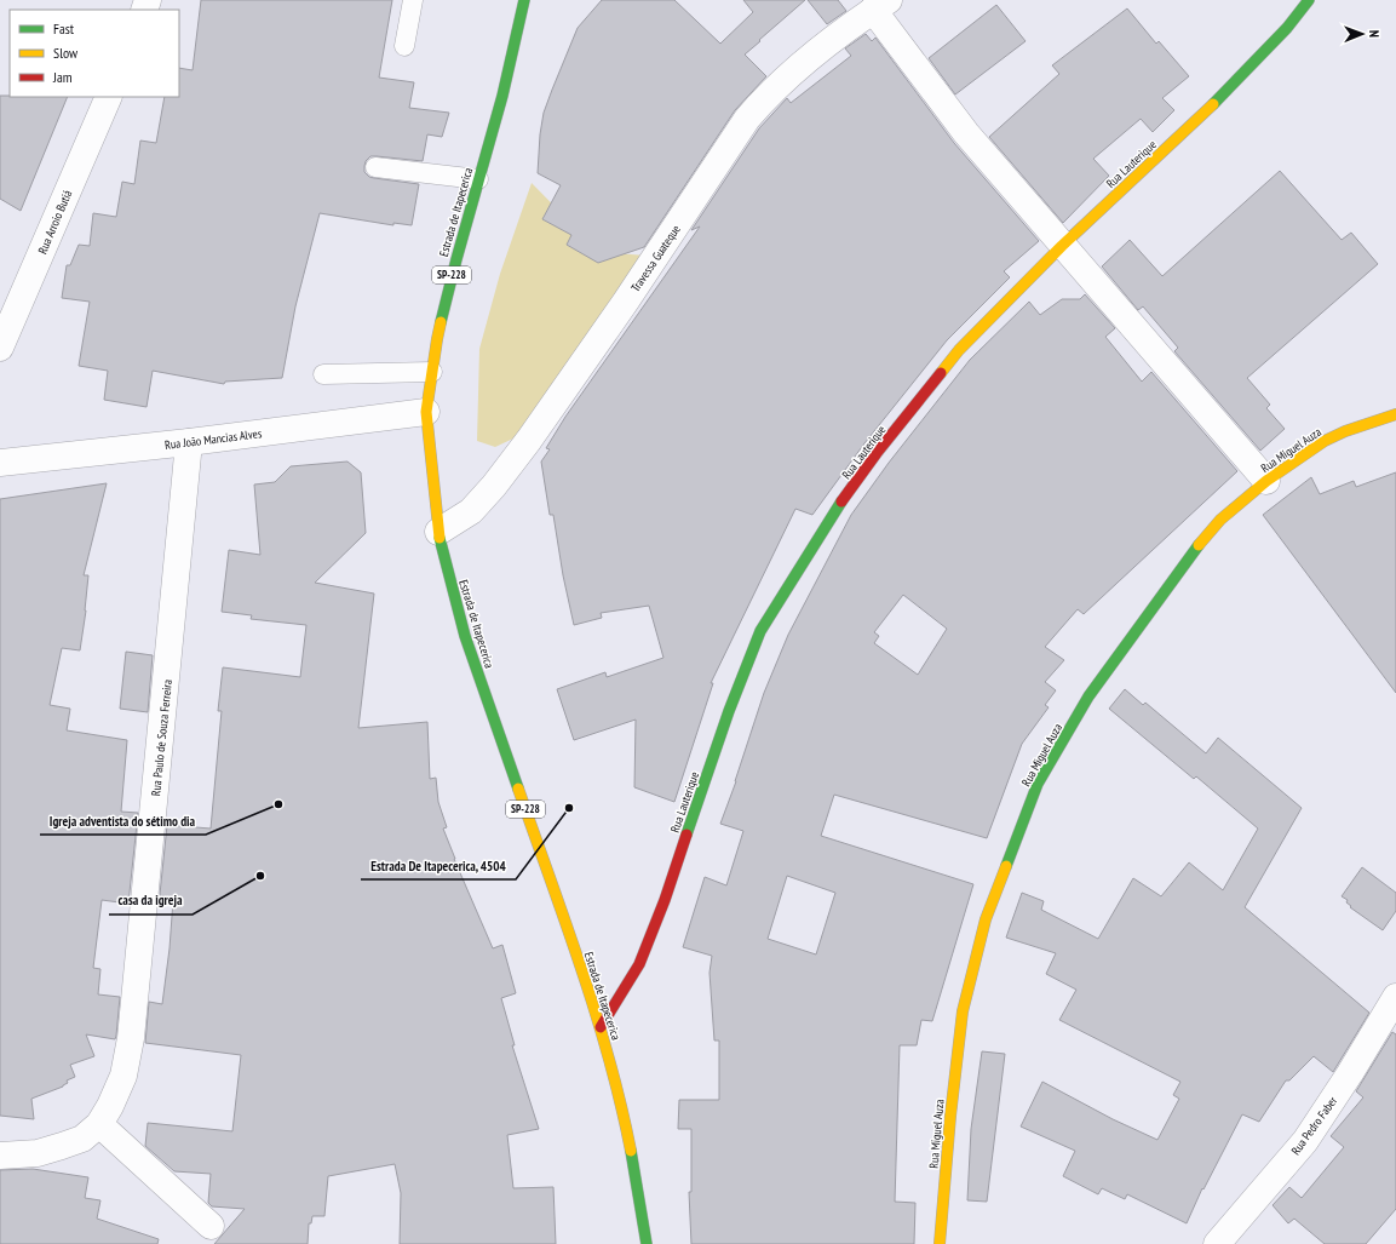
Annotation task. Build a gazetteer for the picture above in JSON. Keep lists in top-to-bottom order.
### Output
{
  "streets": {
    "street": [
      "Rua Lauterique",
      "Estrada de Itapecerica",
      "Rua Arroio Butiá",
      "Travessa Guateque",
      "SP-228",
      "Rua João Mancias Alves",
      "Rua Miguel Auza",
      "Rua Paulo de Souza Ferreira",
      "Rua Pedro Faber"
    ]
  },
  "crossings": [
    ["Rua Lauterique", "Estrada de Itapecerica"],
    ["Estrada de Itapecerica", "Travessa Guateque"],
    ["Estrada de Itapecerica", "Rua João Mancias Alves"],
    ["Rua João Mancias Alves", "Rua Paulo de Souza Ferreira"]
  ],
  "places": ["Igreja adventista do sétimo dia", "Estrada De Itapecerica, 4504", "casa da igreja"],
  "legend": ["Fast", "Slow", "Jam"],
  "north": "right"
}
